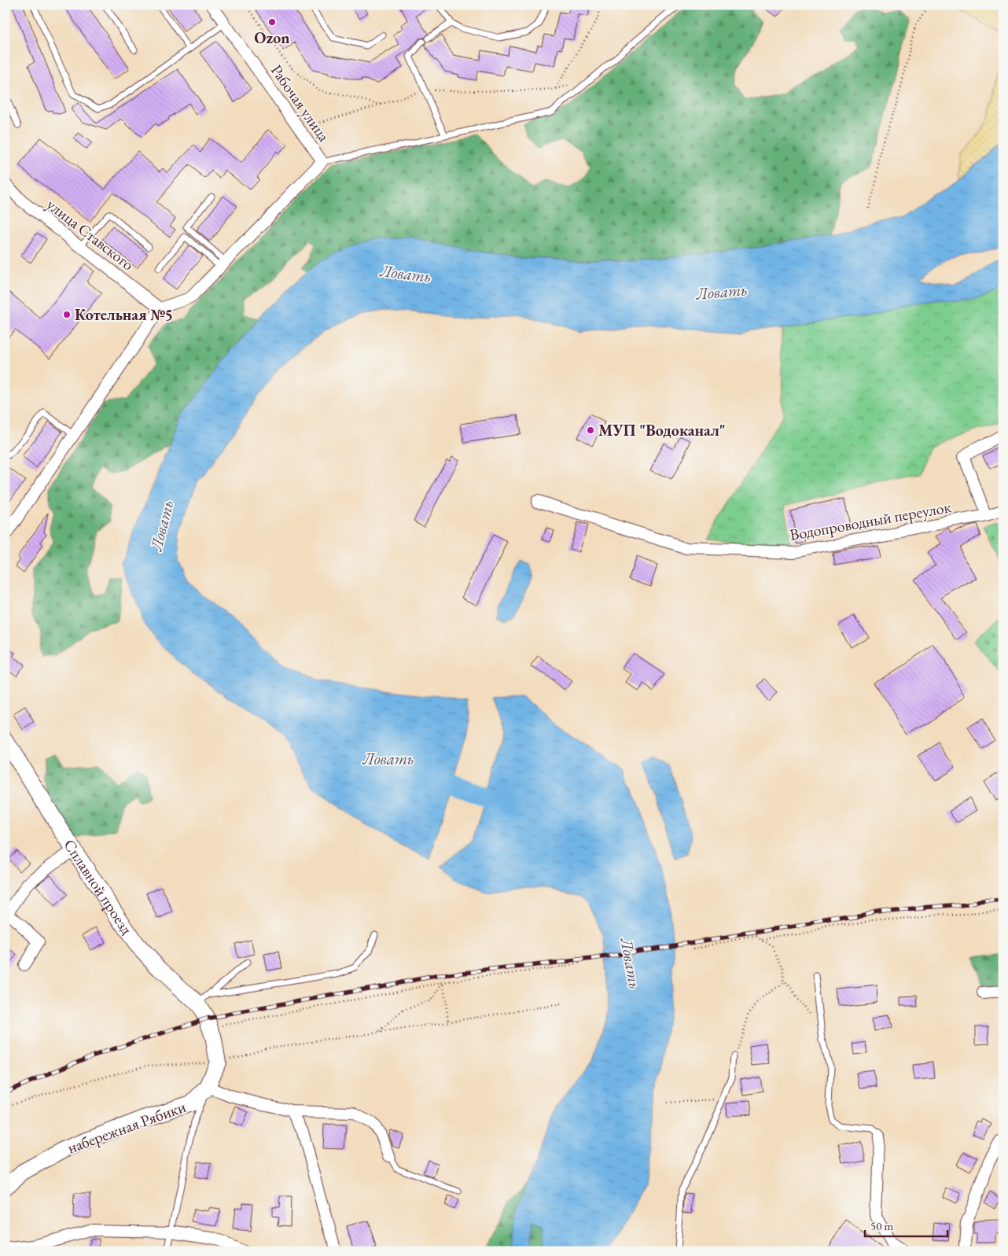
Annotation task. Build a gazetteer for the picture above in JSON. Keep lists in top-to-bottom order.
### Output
{
  "streets": {
    "street": [
      "Рабочая улица",
      "улица Ставского",
      "Водопроводный переулок",
      "Сплавной проезд",
      "набережная Рябики"
    ]
  },
  "water": ["Ловать"],
  "places": ["Ozon", "Котельная №5", "МУП \"Водоканал\""],
  "scale_bar": "50 m"
}
